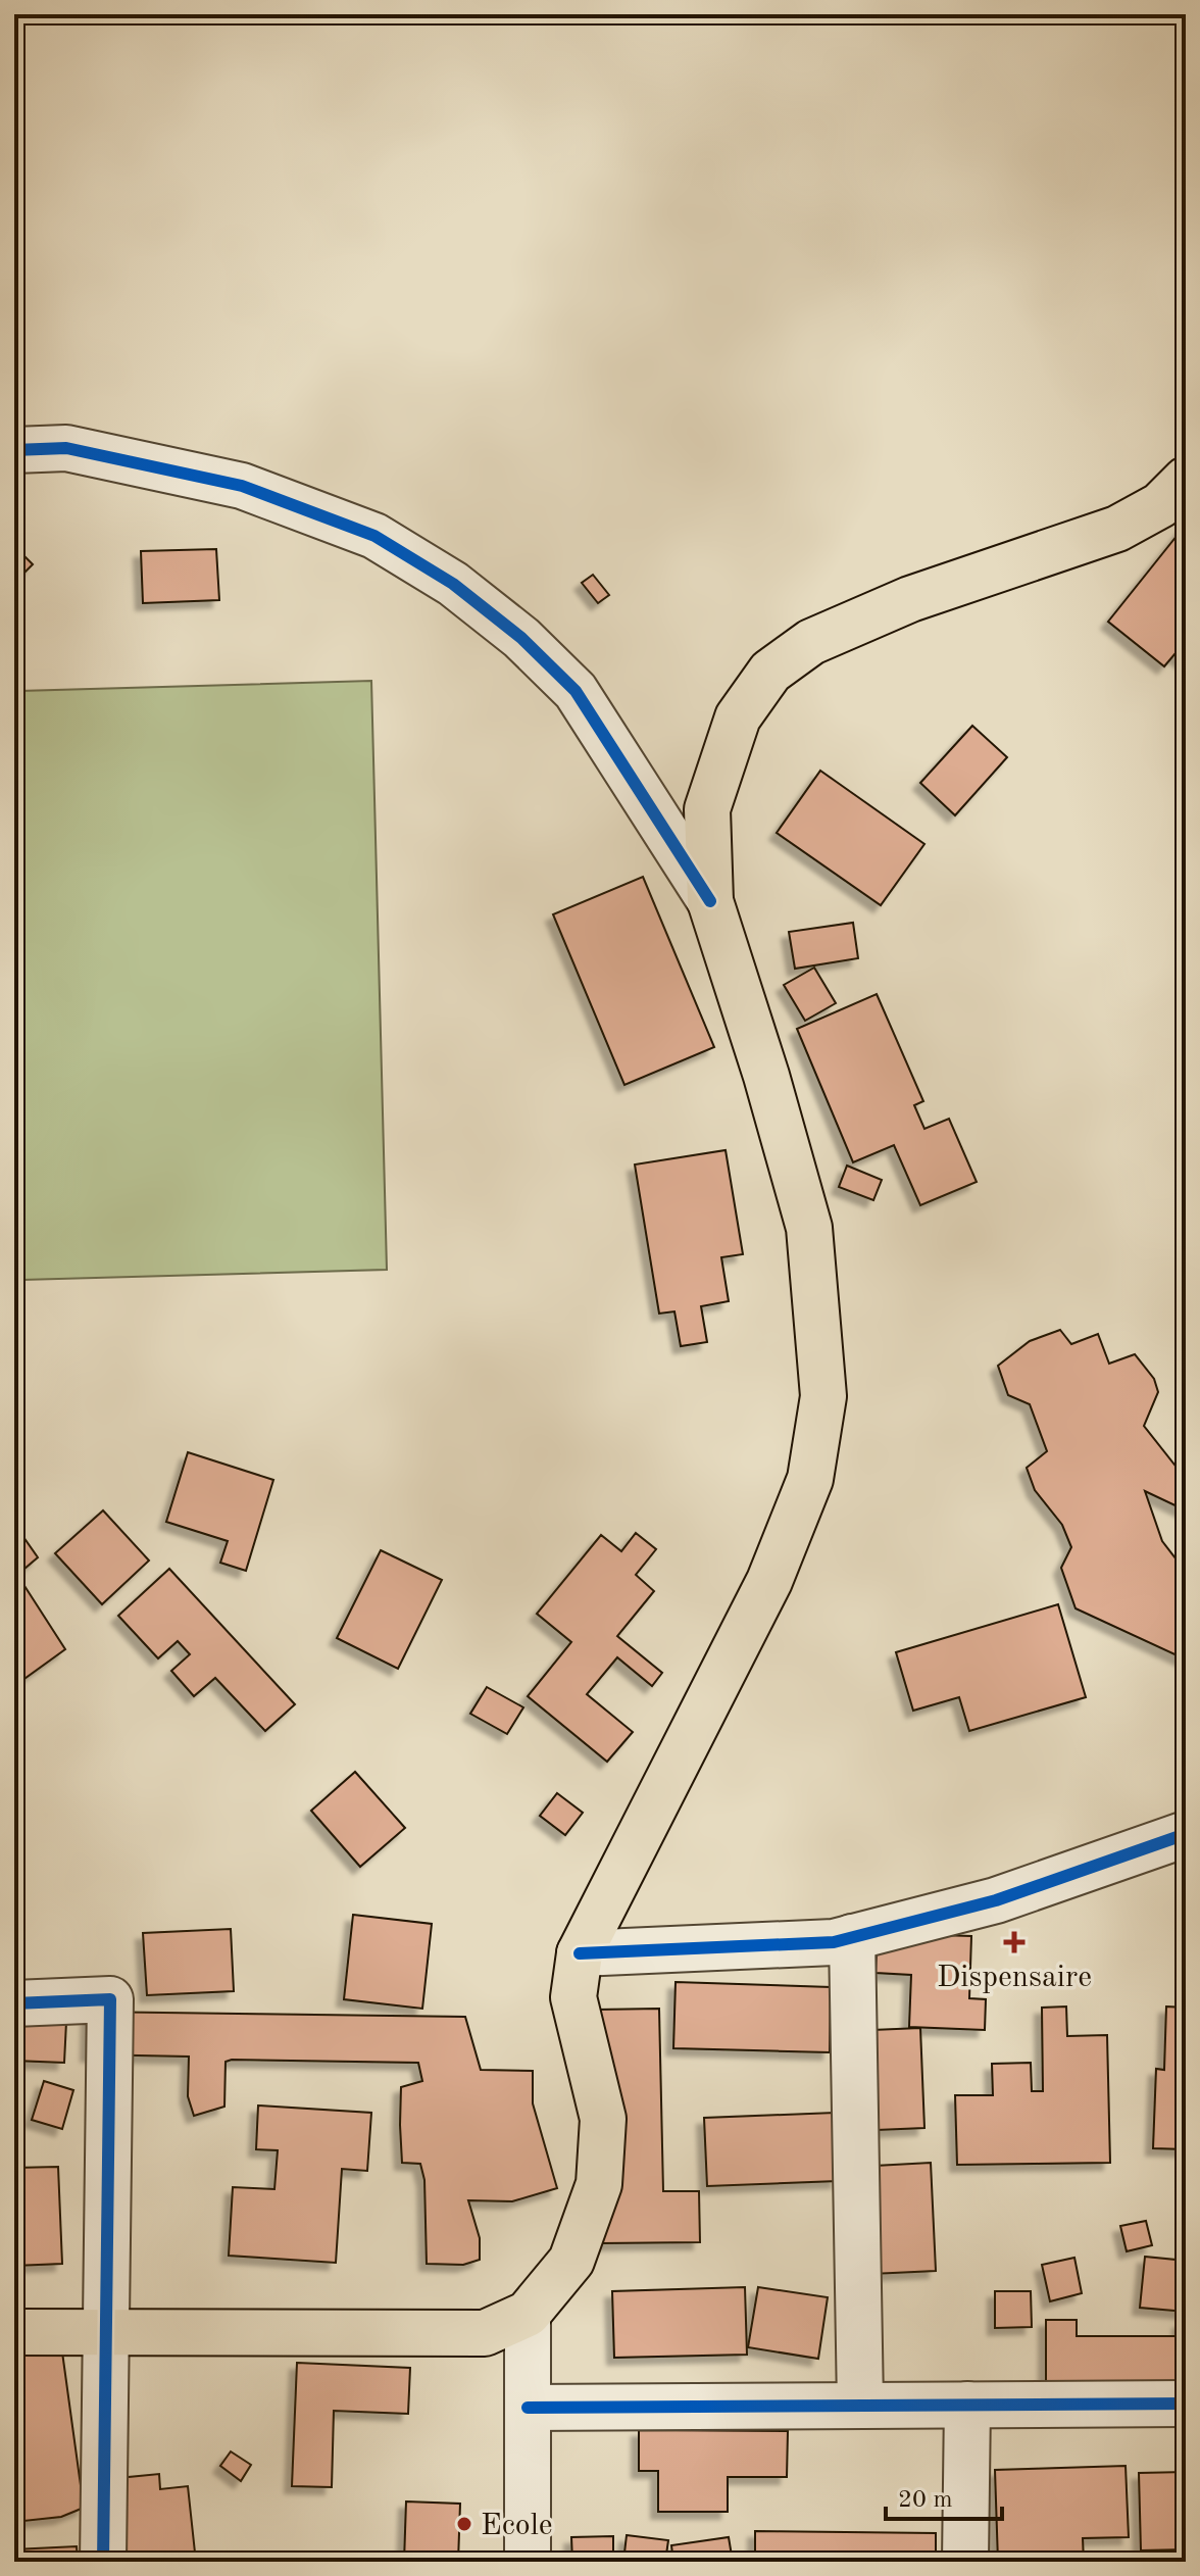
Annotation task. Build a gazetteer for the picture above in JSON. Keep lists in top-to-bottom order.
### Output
{
  "places": {
    "health": ["Dispensaire"],
    "other": ["Ecole"]
  },
  "scale_bar": "20 m"
}
